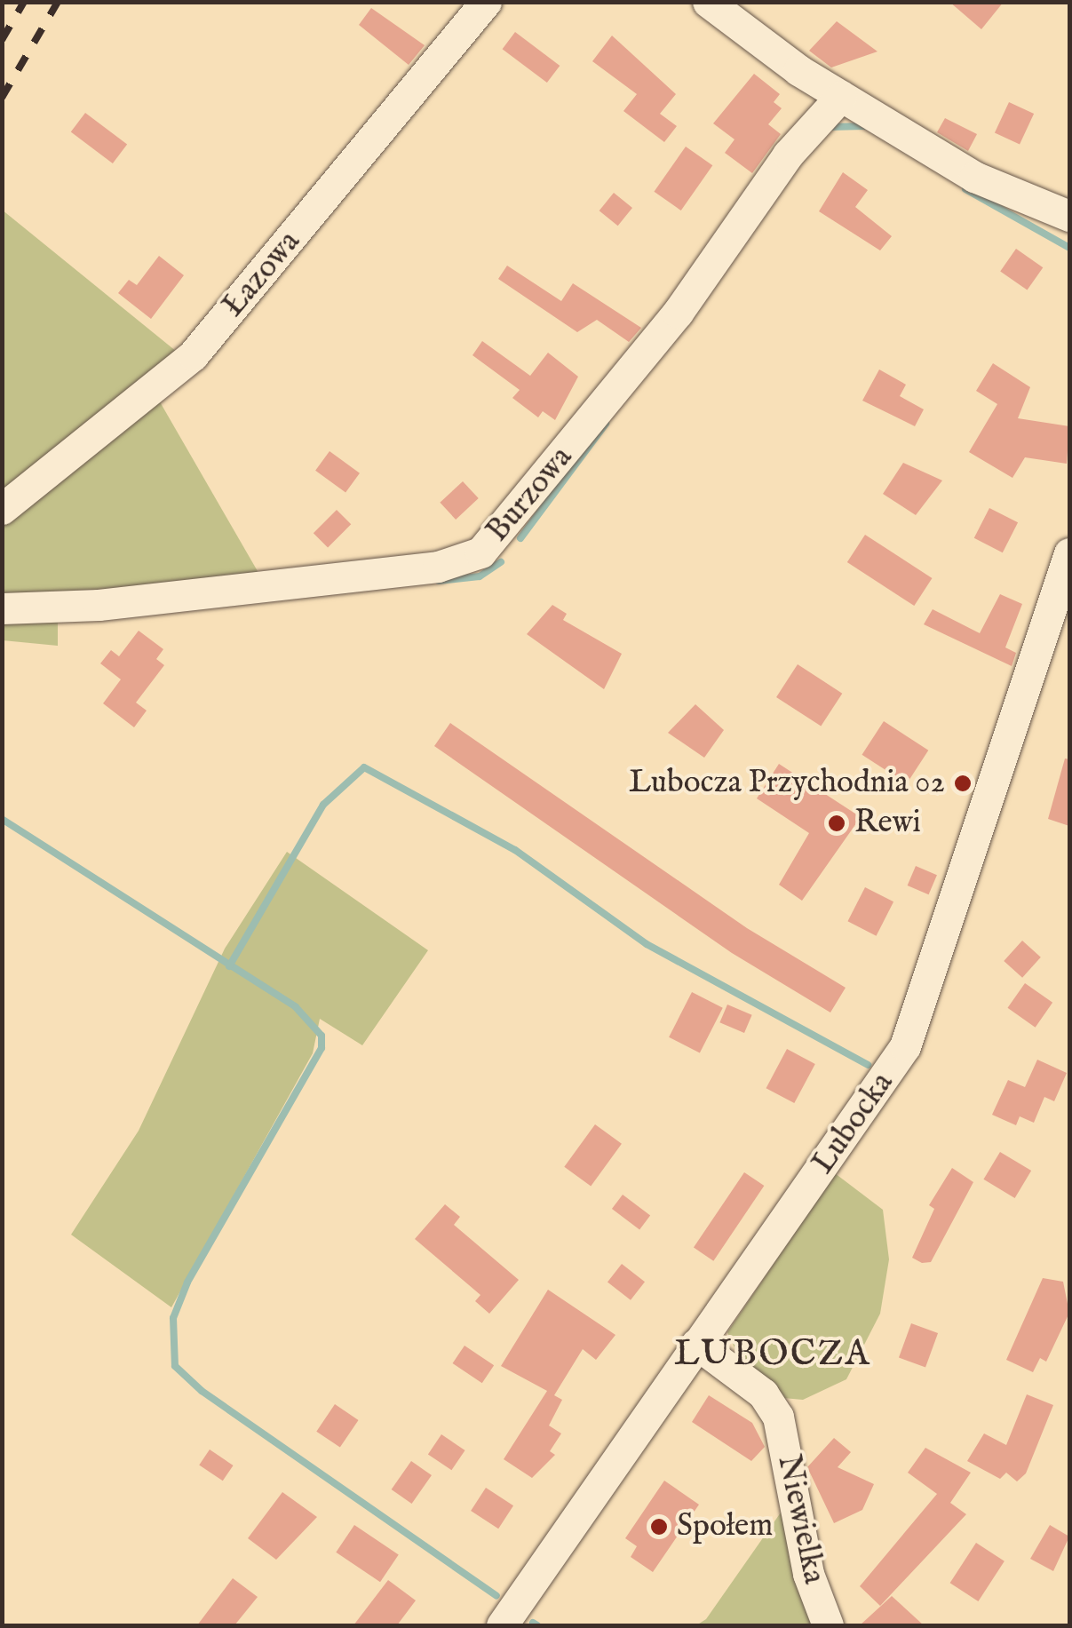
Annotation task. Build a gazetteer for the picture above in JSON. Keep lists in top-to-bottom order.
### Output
{
  "streets": {
    "street": [
      "Łazowa",
      "Burzowa",
      "Lubocka",
      "Niewielka"
    ]
  },
  "crossings": [
    ["Lubocka", "Niewielka"]
  ],
  "districts": ["LUBOCZA"],
  "places": ["Lubocza Przychodnia 02", "Rewi", "Społem"]
}
